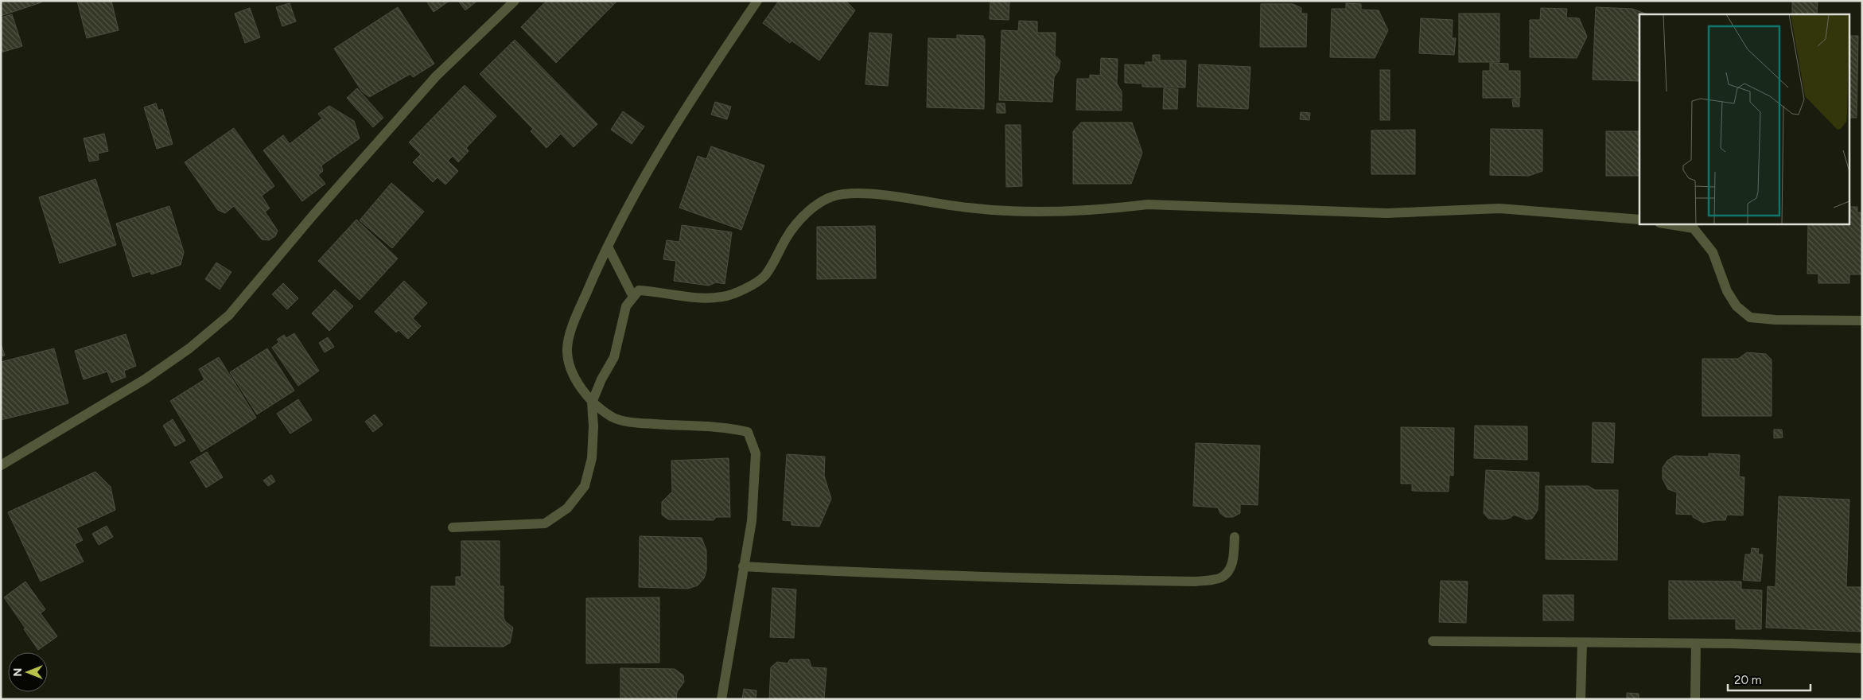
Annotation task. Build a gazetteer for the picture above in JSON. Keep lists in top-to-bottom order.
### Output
{
  "scale_bar": "20 m",
  "north": "left"
}
